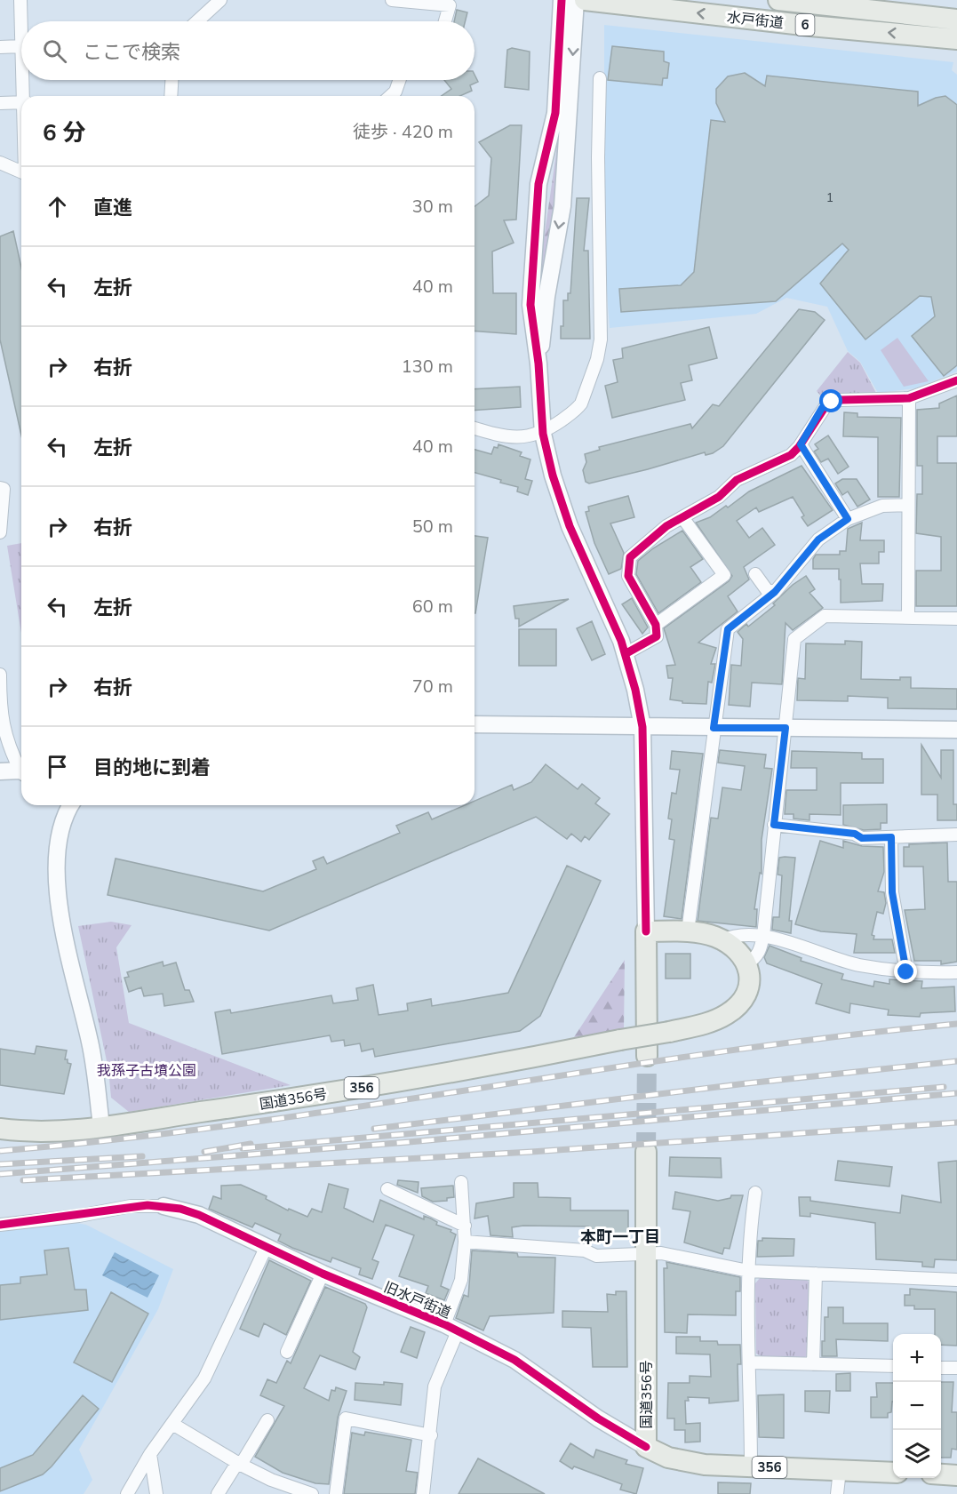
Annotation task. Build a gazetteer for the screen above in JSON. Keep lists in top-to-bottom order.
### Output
{
  "streets": {
    "highway": [
      "水戸街道",
      "6",
      "356",
      "国道356号"
    ],
    "street": ["旧水戸街道"]
  },
  "crossings": [
    ["国道356号", "旧水戸街道"]
  ],
  "districts": ["本町一丁目"],
  "parks": ["我孫子古墳公園"],
  "house_numbers": ["1"],
  "page": {
    "search": "ここで検索",
    "heading": ["6 分", "徒歩 · 420 m"],
    "list": [
      ["直進", "30 m"],
      ["左折", "40 m"],
      ["右折", "130 m"],
      ["左折", "40 m"],
      ["右折", "50 m"],
      ["左折", "60 m"],
      ["右折", "70 m"],
      "目的地に到着"
    ],
    "map_buttons": ["+", "−"]
  }
}
